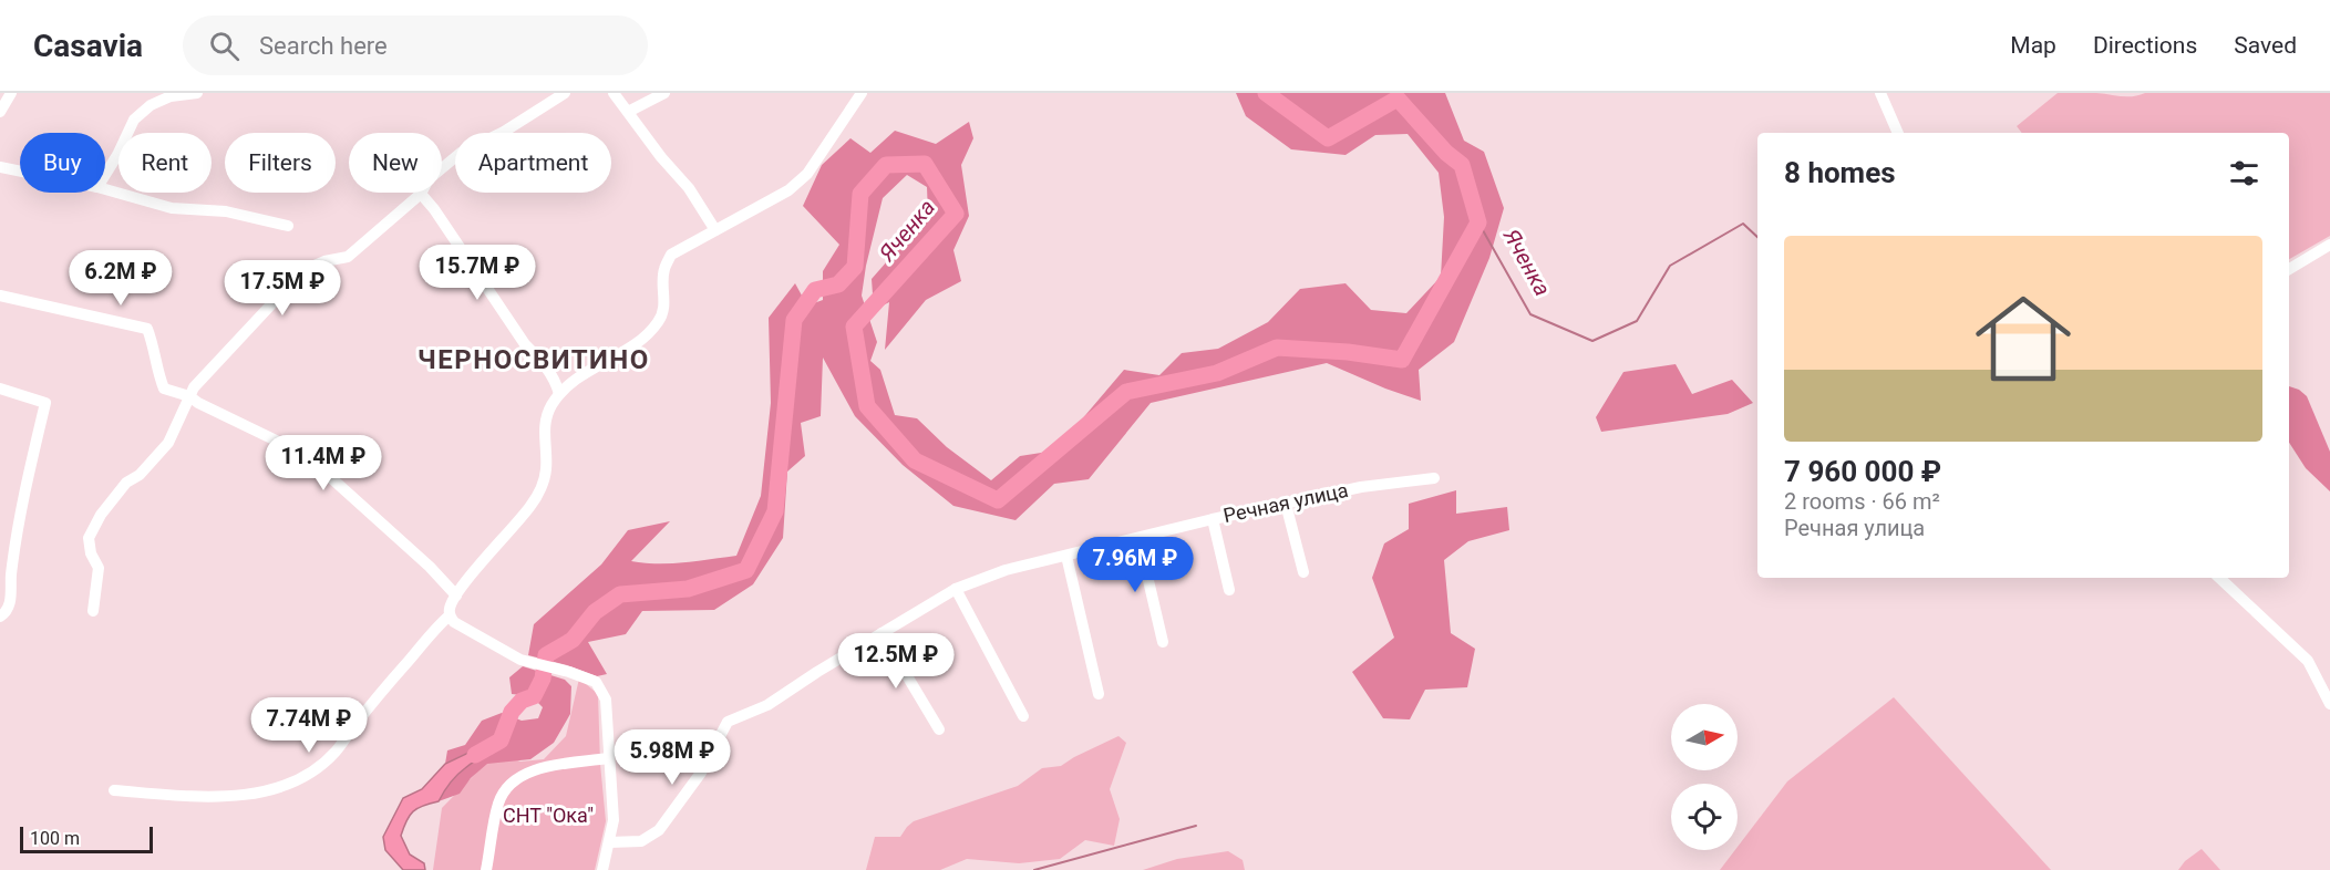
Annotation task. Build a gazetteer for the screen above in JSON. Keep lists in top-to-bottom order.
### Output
{
  "streets": {
    "street": ["Речная улица"]
  },
  "districts": ["ЧЕРНОСВИТИНО"],
  "water": ["Яченка"],
  "parks": ["СНТ \"Ока\""],
  "scale_bar": "100 m",
  "north": "right",
  "page": {
    "header": "Casavia",
    "search": "Search here",
    "nav": ["Map", "Directions", "Saved"],
    "chip": [
      "Buy",
      "Rent",
      "Filters",
      "New",
      "Apartment"
    ],
    "heading": "8 homes",
    "list": [
      {
        "name": "7 960 000 ₽",
        "note": "2 rooms · 66 m² · Речная улица"
      }
    ],
    "price": [
      "15.7M ₽",
      "6.2M ₽",
      "17.5M ₽",
      "11.4M ₽",
      "7.96M ₽",
      "12.5M ₽",
      "7.74M ₽",
      "5.98M ₽"
    ],
    "scale": "100 m"
  }
}
